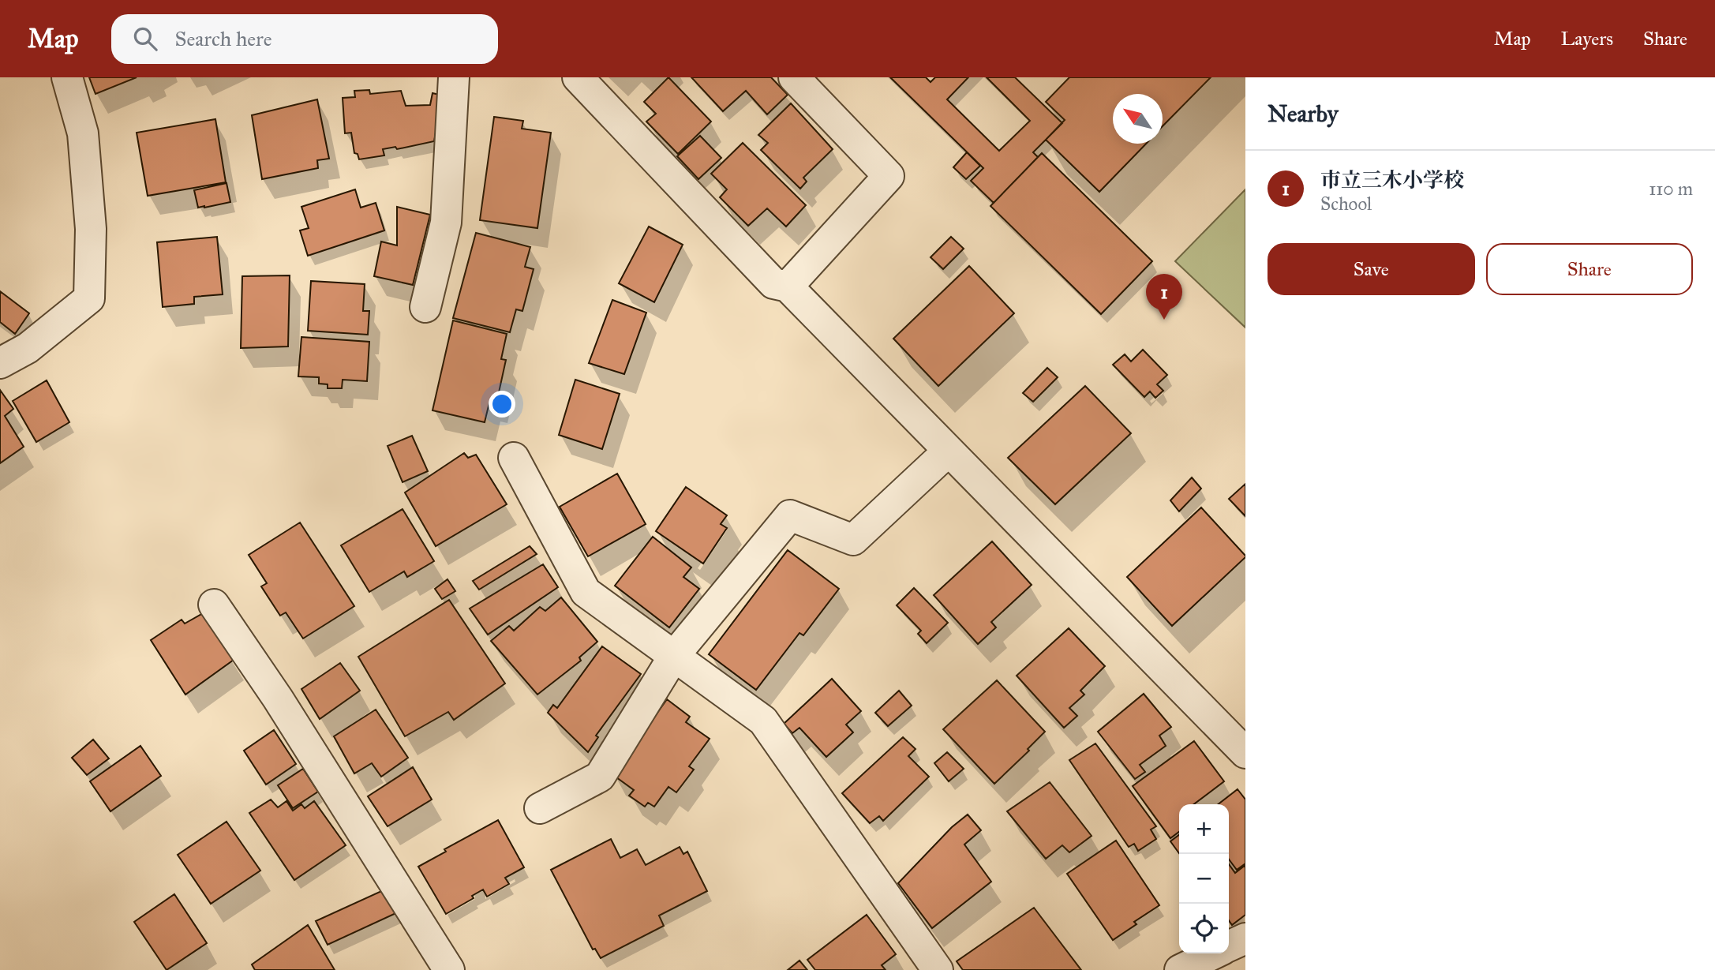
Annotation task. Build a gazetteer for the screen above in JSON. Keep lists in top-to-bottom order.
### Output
{
  "north": "top left",
  "page": {
    "header": "Map",
    "search": "Search here",
    "nav": ["Map", "Layers", "Share"],
    "heading": "Nearby",
    "list": [
      {
        "mark": "1",
        "name": "市立三木小学校",
        "note": "School",
        "value": "110 m"
      }
    ],
    "buttons": ["Save", "Share"],
    "pins": "1",
    "map_buttons": ["+", "−"]
  }
}
